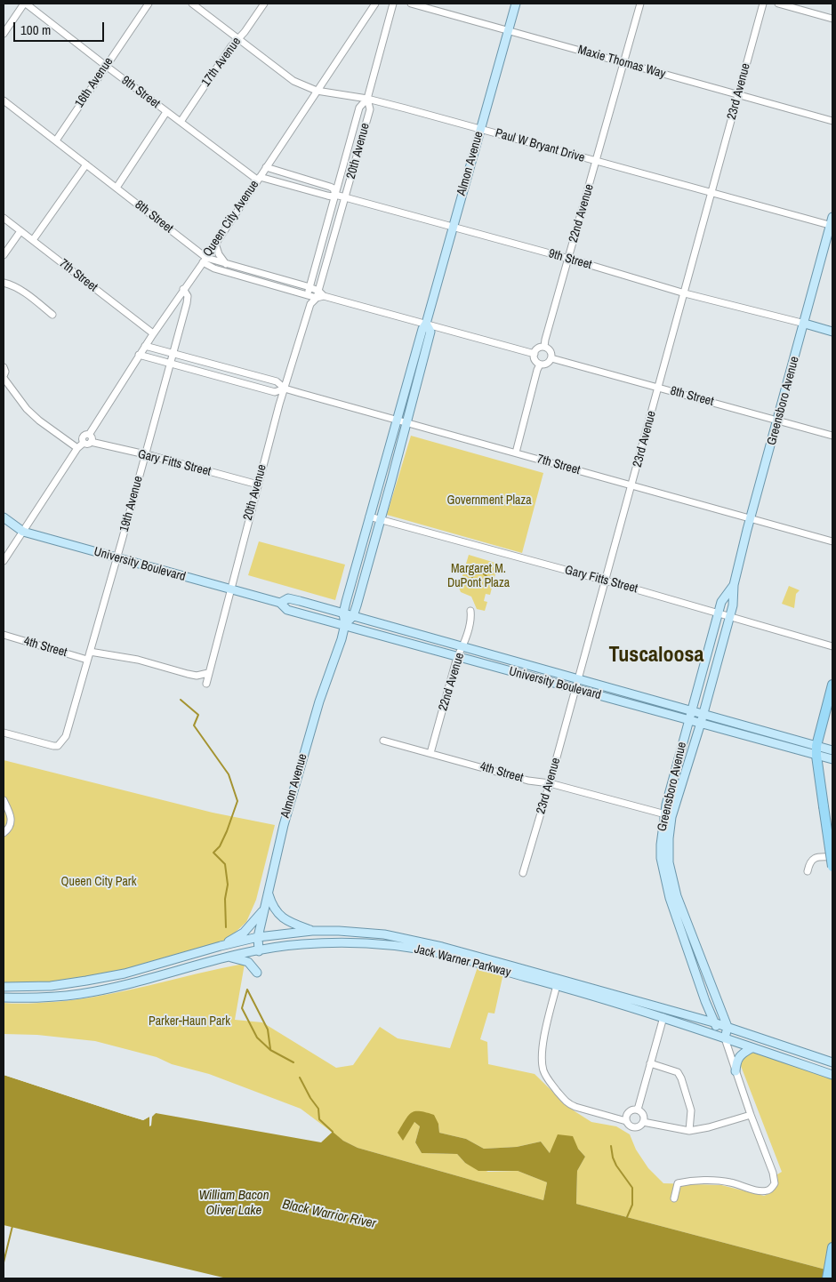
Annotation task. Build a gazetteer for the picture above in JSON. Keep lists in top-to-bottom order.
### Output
{
  "streets": {
    "main road": [
      "Almon Avenue",
      "Greensboro Avenue",
      "University Boulevard",
      "Jack Warner Parkway"
    ],
    "street": [
      "17th Avenue",
      "Maxie Thomas Way",
      "16th Avenue",
      "23rd Avenue",
      "9th Street",
      "Paul W Bryant Drive",
      "20th Avenue",
      "22nd Avenue",
      "8th Street",
      "Queen City Avenue",
      "7th Street",
      "Gary Fitts Street",
      "19th Avenue",
      "4th Street"
    ]
  },
  "crossings": [
    ["17th Avenue", "9th Street"],
    ["17th Avenue", "Paul W Bryant Drive"],
    ["Maxie Thomas Way", "23rd Avenue"],
    ["Maxie Thomas Way", "Almon Avenue"],
    ["Maxie Thomas Way", "22nd Avenue"],
    ["16th Avenue", "9th Street"],
    ["16th Avenue", "8th Street"],
    ["23rd Avenue", "9th Street"],
    ["23rd Avenue", "Paul W Bryant Drive"],
    ["23rd Avenue", "8th Street"],
    ["23rd Avenue", "7th Street"],
    ["23rd Avenue", "Gary Fitts Street"],
    ["23rd Avenue", "University Boulevard"],
    ["23rd Avenue", "4th Street"],
    ["9th Street", "20th Avenue"],
    ["9th Street", "Almon Avenue"],
    ["9th Street", "22nd Avenue"],
    ["9th Street", "Queen City Avenue"],
    ["9th Street", "Greensboro Avenue"],
    ["Paul W Bryant Drive", "20th Avenue"],
    ["Paul W Bryant Drive", "Almon Avenue"],
    ["Paul W Bryant Drive", "22nd Avenue"],
    ["Paul W Bryant Drive", "Queen City Avenue"],
    ["Paul W Bryant Drive", "Greensboro Avenue"],
    ["20th Avenue", "8th Street"],
    ["20th Avenue", "7th Street"],
    ["20th Avenue", "Gary Fitts Street"],
    ["20th Avenue", "University Boulevard"],
    ["Almon Avenue", "8th Street"],
    ["Almon Avenue", "7th Street"],
    ["Almon Avenue", "Gary Fitts Street"],
    ["Almon Avenue", "University Boulevard"],
    ["Almon Avenue", "Jack Warner Parkway"],
    ["22nd Avenue", "8th Street"],
    ["22nd Avenue", "University Boulevard"],
    ["22nd Avenue", "4th Street"],
    ["8th Street", "Queen City Avenue"],
    ["8th Street", "Greensboro Avenue"],
    ["Queen City Avenue", "7th Street"],
    ["Queen City Avenue", "Gary Fitts Street"],
    ["Queen City Avenue", "19th Avenue"],
    ["Queen City Avenue", "University Boulevard"],
    ["7th Street", "Greensboro Avenue"],
    ["7th Street", "19th Avenue"],
    ["Greensboro Avenue", "Gary Fitts Street"],
    ["Greensboro Avenue", "University Boulevard"],
    ["Greensboro Avenue", "4th Street"],
    ["Greensboro Avenue", "Jack Warner Parkway"],
    ["Gary Fitts Street", "19th Avenue"],
    ["19th Avenue", "University Boulevard"],
    ["19th Avenue", "4th Street"]
  ],
  "districts": ["Tuscaloosa"],
  "water": ["William Bacon Oliver Lake", "Black Warrior River"],
  "parks": [
    "Government Plaza",
    "Margaret M. DuPont Plaza",
    "Queen City Park",
    "Parker-Haun Park"
  ],
  "scale_bar": "100 m"
}
